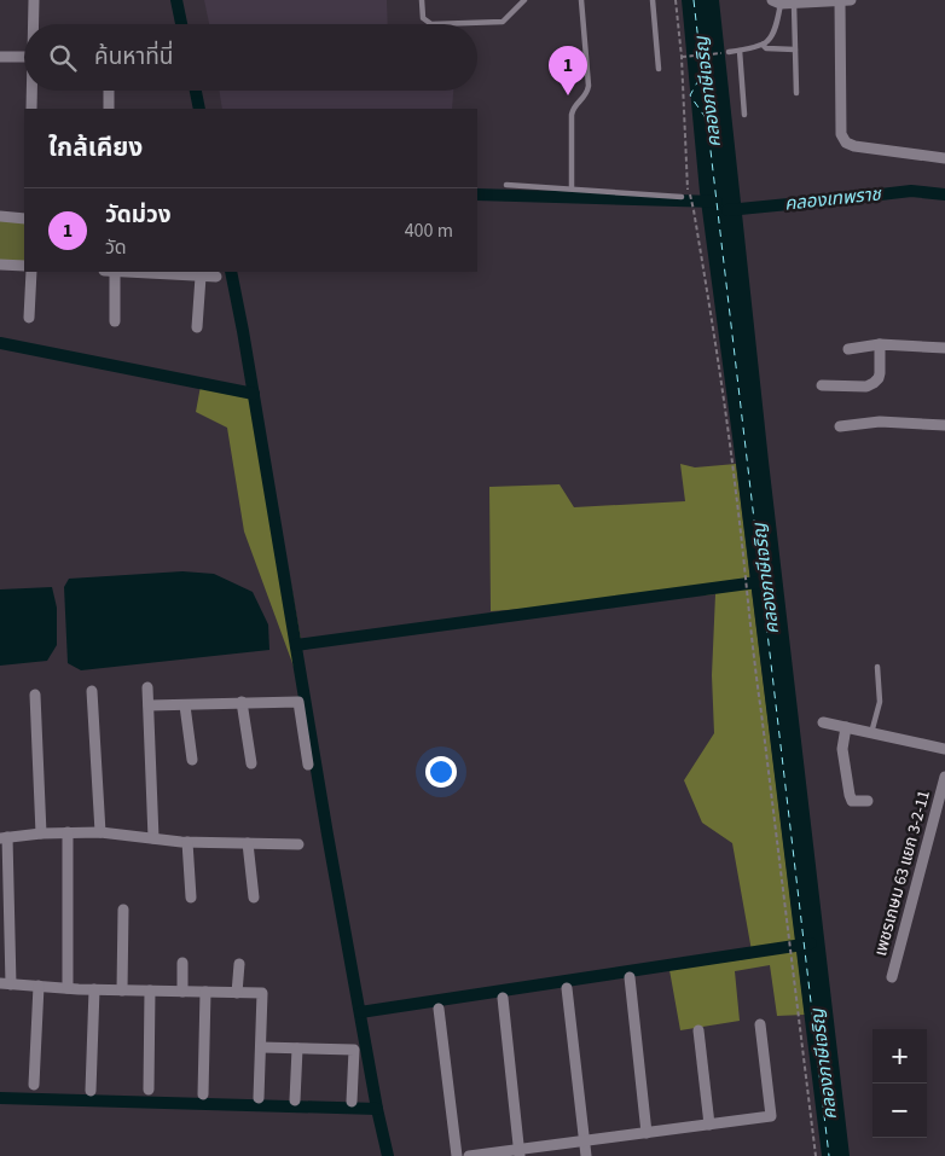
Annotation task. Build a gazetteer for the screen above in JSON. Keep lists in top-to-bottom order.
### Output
{
  "streets": {
    "street": ["เพชรเกษม 63 แยก 3-2-11"]
  },
  "water": ["คลองภาษีเจริญ", "คลองเทพราช"],
  "page": {
    "search": "ค้นหาที่นี่",
    "pins": "1",
    "heading": "ใกล้เคียง",
    "list": [
      {
        "mark": "1",
        "name": "วัดม่วง",
        "note": "วัด",
        "value": "400 m"
      }
    ],
    "map_buttons": ["+", "−"]
  }
}
